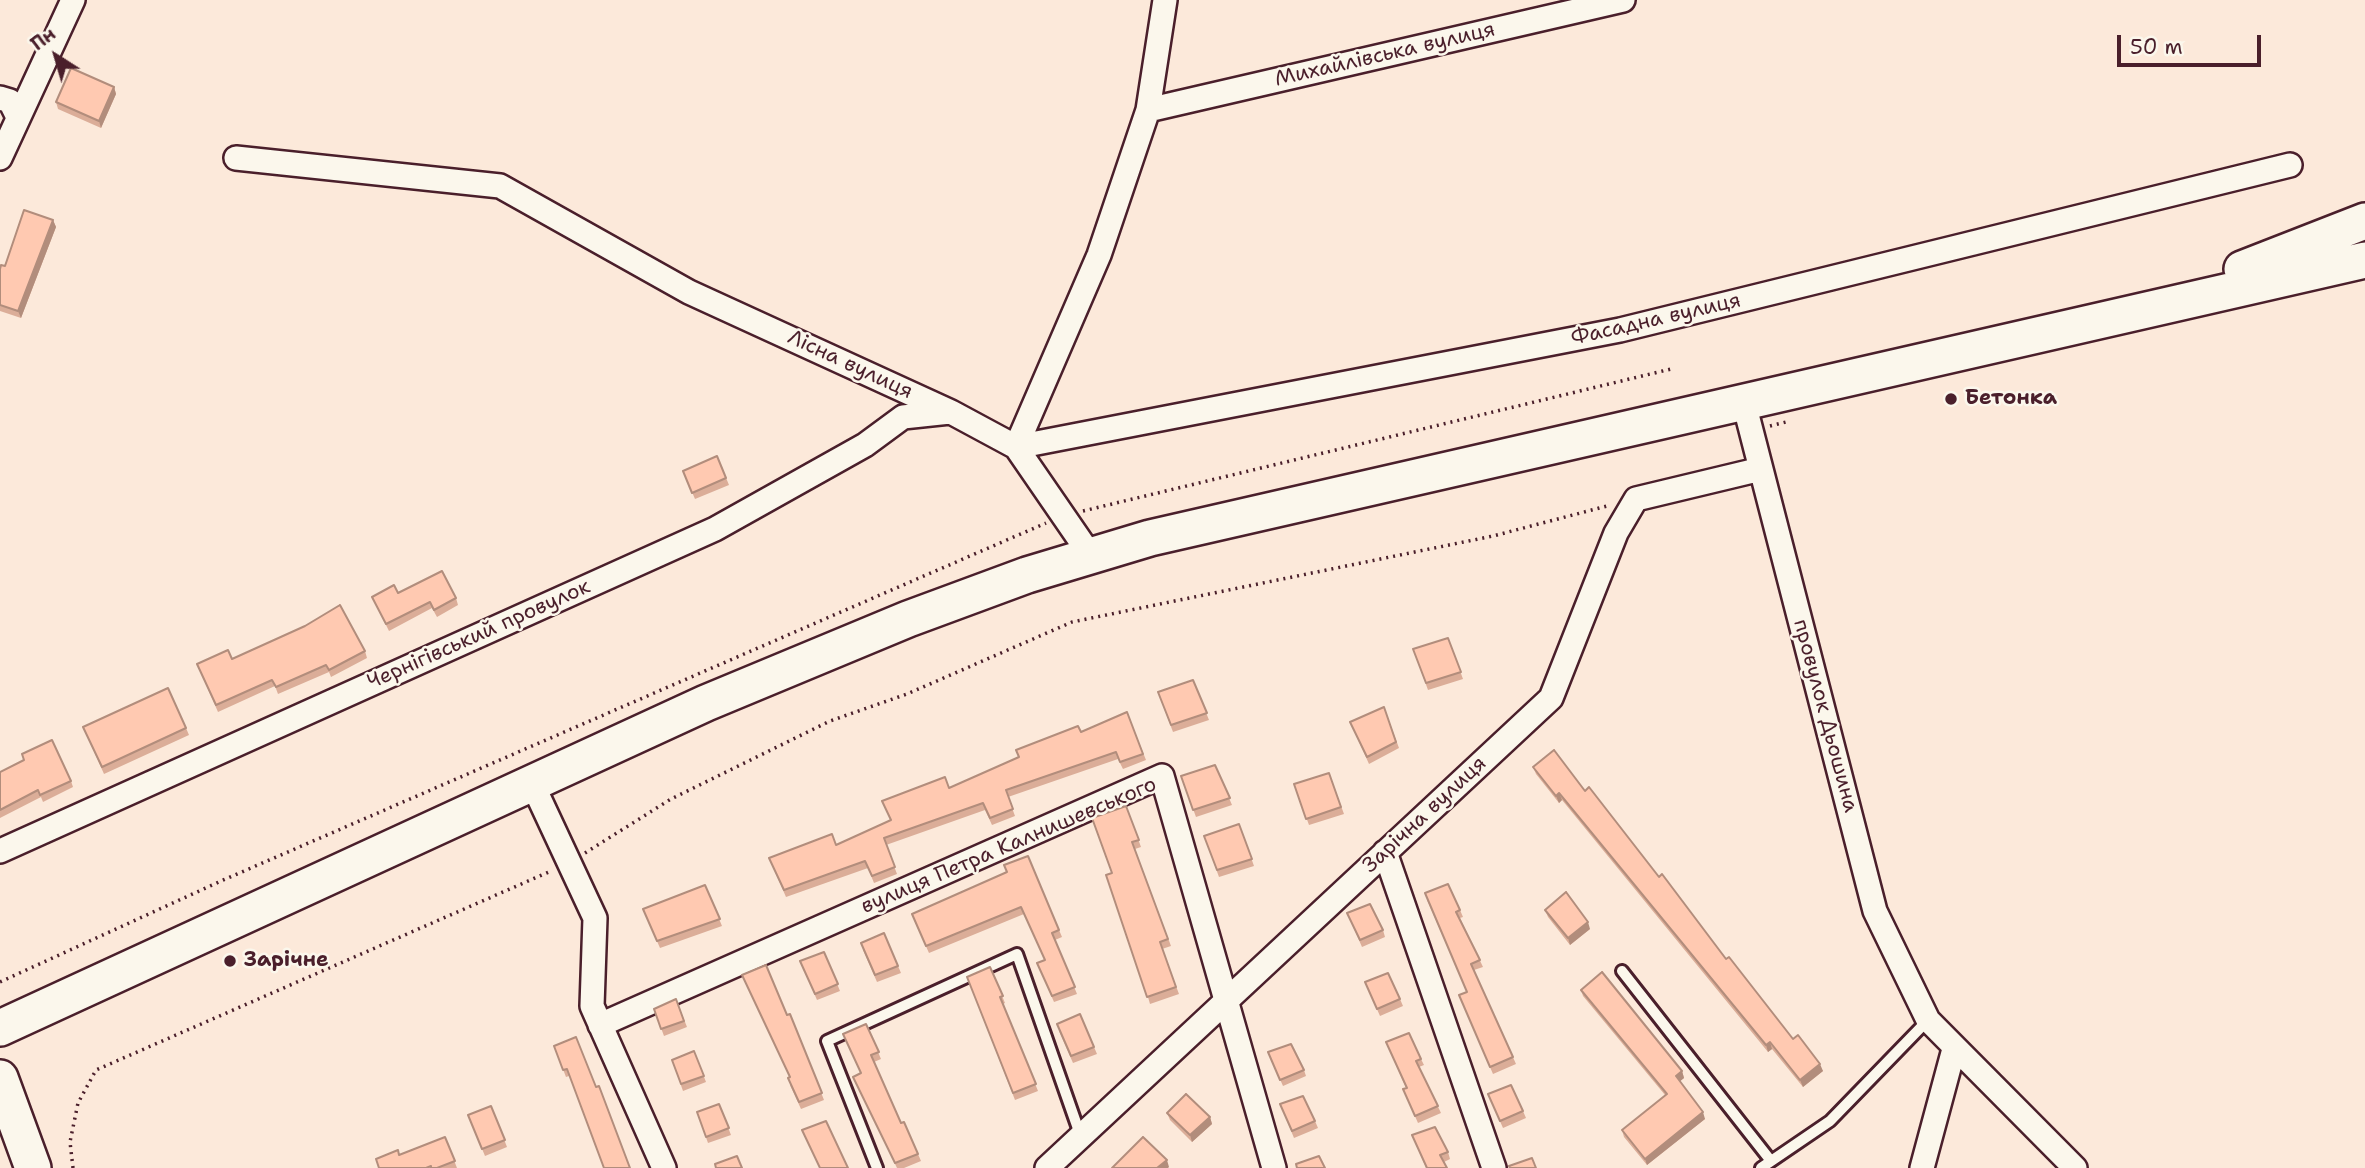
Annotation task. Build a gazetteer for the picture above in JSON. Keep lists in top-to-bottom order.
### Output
{
  "streets": {
    "street": [
      "Михайлівська вулиця",
      "Фасадна вулиця",
      "Лісна вулиця",
      "Чернігівський провулок",
      "провулок Дьошина",
      "Зарічна вулиця",
      "вулиця Петра Калнишевського"
    ]
  },
  "crossings": [
    ["Фасадна вулиця", "Лісна вулиця"],
    ["Лісна вулиця", "Чернігівський провулок"],
    ["провулок Дьошина", "Зарічна вулиця"],
    ["Зарічна вулиця", "вулиця Петра Калнишевського"]
  ],
  "places": ["Бетонка", "Зарічне"],
  "scale_bar": "50 m",
  "north": "top left"
}
